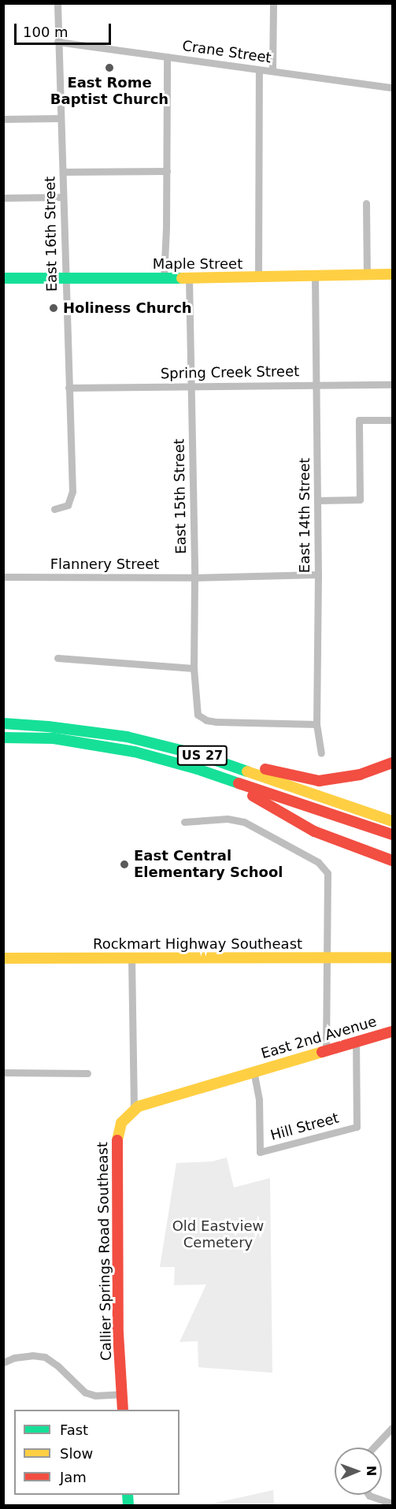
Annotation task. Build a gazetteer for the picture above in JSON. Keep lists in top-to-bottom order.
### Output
{
  "streets": {
    "main road": [
      "Maple Street",
      "US 27",
      "Rockmart Highway Southeast",
      "East 2nd Avenue",
      "Callier Springs Road Southeast"
    ],
    "street": [
      "Crane Street",
      "East 16th Street",
      "Spring Creek Street",
      "East 15th Street",
      "East 14th Street",
      "Flannery Street",
      "Hill Street"
    ]
  },
  "crossings": [
    ["Crane Street", "East 16th Street"],
    ["East 16th Street", "Maple Street"],
    ["East 16th Street", "Spring Creek Street"],
    ["Maple Street", "East 15th Street"],
    ["Maple Street", "East 14th Street"],
    ["Spring Creek Street", "East 15th Street"],
    ["Spring Creek Street", "East 14th Street"],
    ["East 15th Street", "East 14th Street"],
    ["East 15th Street", "Flannery Street"],
    ["East 14th Street", "Flannery Street"],
    ["East 2nd Avenue", "Hill Street"],
    ["East 2nd Avenue", "Callier Springs Road Southeast"],
    ["Hill Street", "Callier Springs Road Southeast"]
  ],
  "parks": ["Old Eastview Cemetery"],
  "places": ["East Rome Baptist Church", "Holiness Church", "East Central Elementary School"],
  "legend": ["Fast", "Slow", "Jam"],
  "scale_bar": "100 m",
  "north": "right"
}
